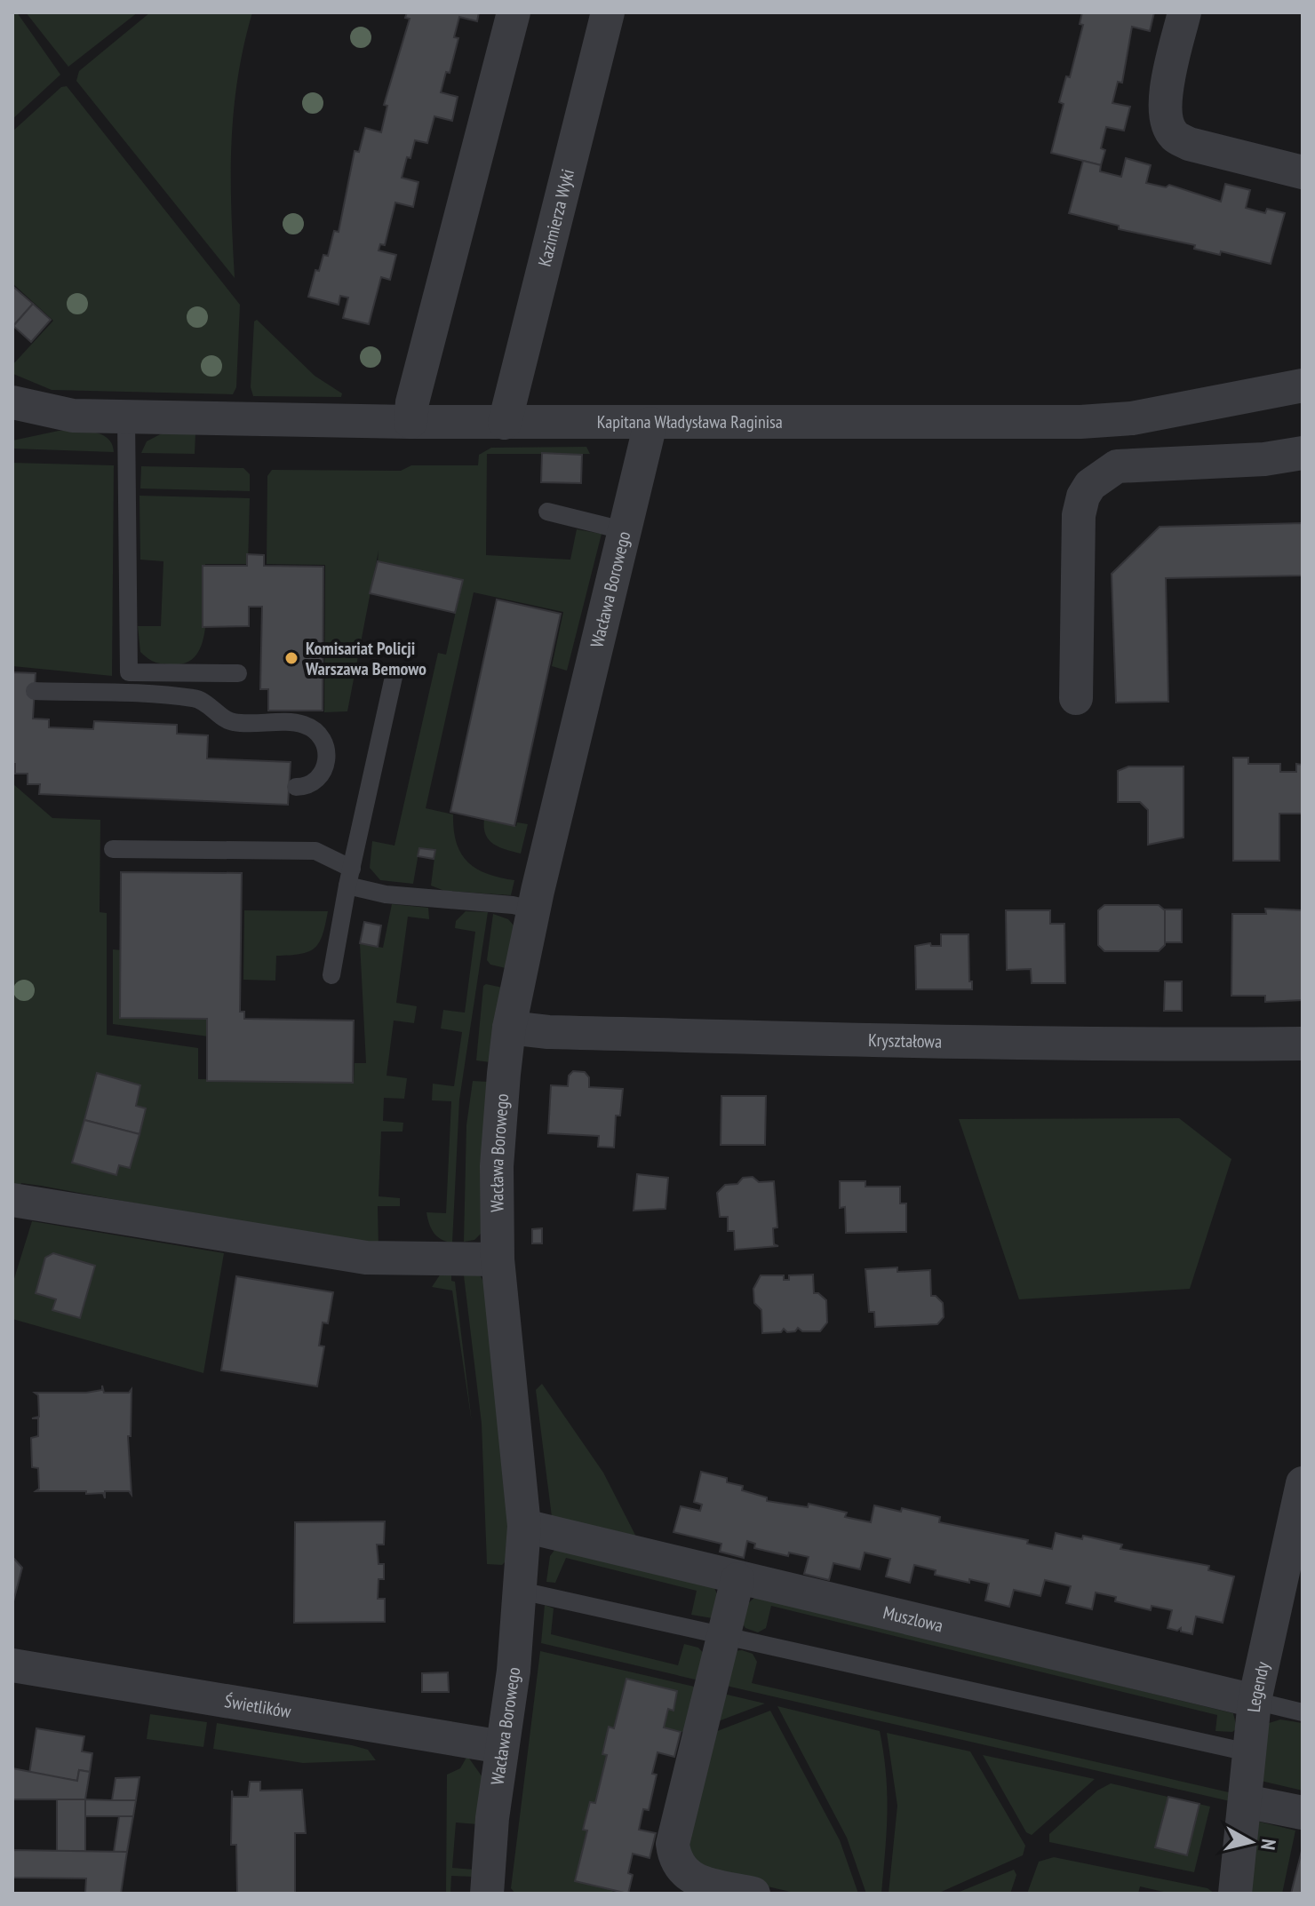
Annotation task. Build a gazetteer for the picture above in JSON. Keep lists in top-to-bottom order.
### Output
{
  "streets": {
    "street": [
      "Kazimierza Wyki",
      "Kapitana Władysława Raginisa",
      "Wacława Borowego",
      "Kryształowa",
      "Muszlowa",
      "Legendy",
      "Świetlików"
    ]
  },
  "crossings": [
    ["Kazimierza Wyki", "Kapitana Władysława Raginisa"],
    ["Kapitana Władysława Raginisa", "Wacława Borowego"],
    ["Wacława Borowego", "Kryształowa"],
    ["Wacława Borowego", "Muszlowa"],
    ["Wacława Borowego", "Świetlików"],
    ["Muszlowa", "Legendy"]
  ],
  "places": ["Komisariat Policji Warszawa Bemowo"],
  "north": "right"
}
